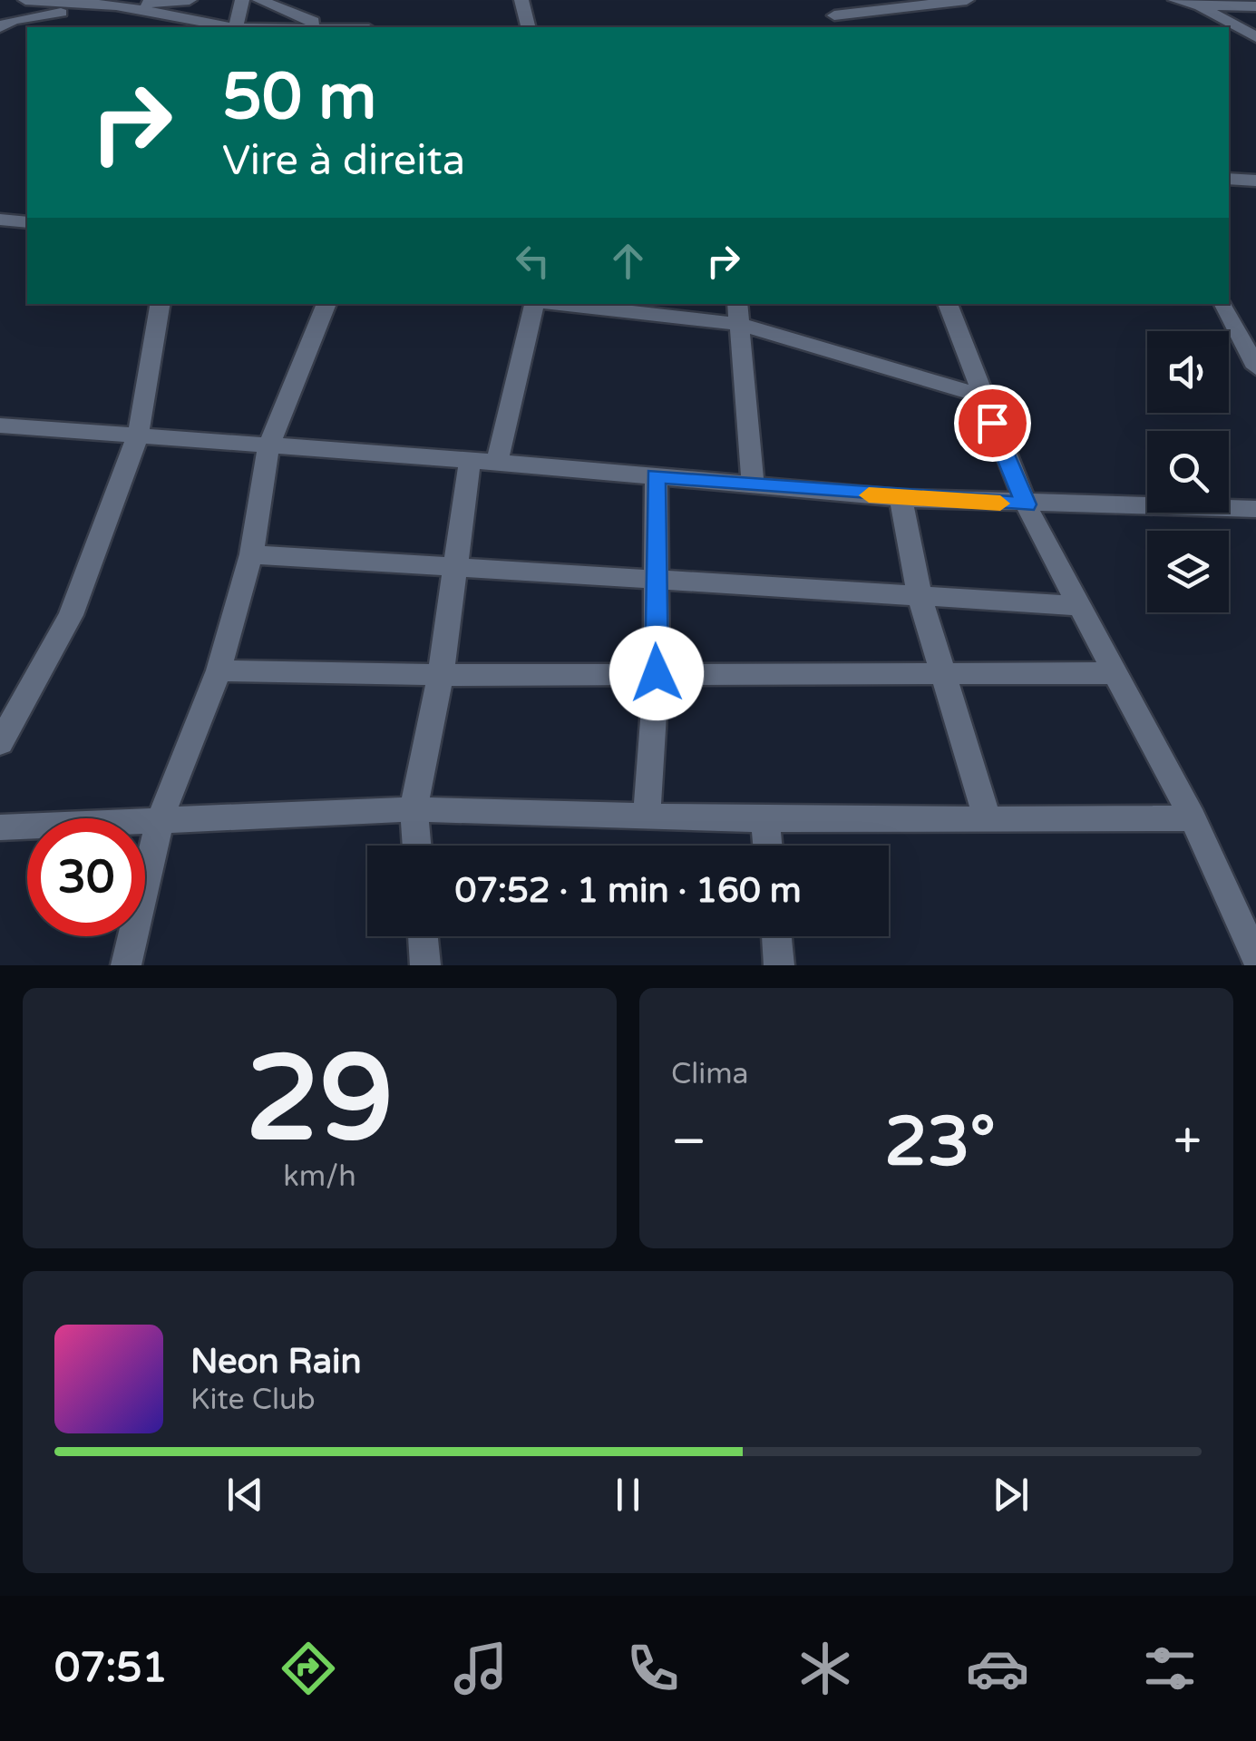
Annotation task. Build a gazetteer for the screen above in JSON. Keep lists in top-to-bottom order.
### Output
{
  "page": {
    "turn": ["50 m", "Vire à direita"],
    "limit": "30",
    "trip": "07:52 · 1 min · 160 m",
    "tile": [
      ["29", "km/h"],
      "Clima"
    ],
    "heat": ["−", "23°", "+"],
    "song": ["Neon Rain", "Kite Club"],
    "tabs": "07:51"
  }
}
